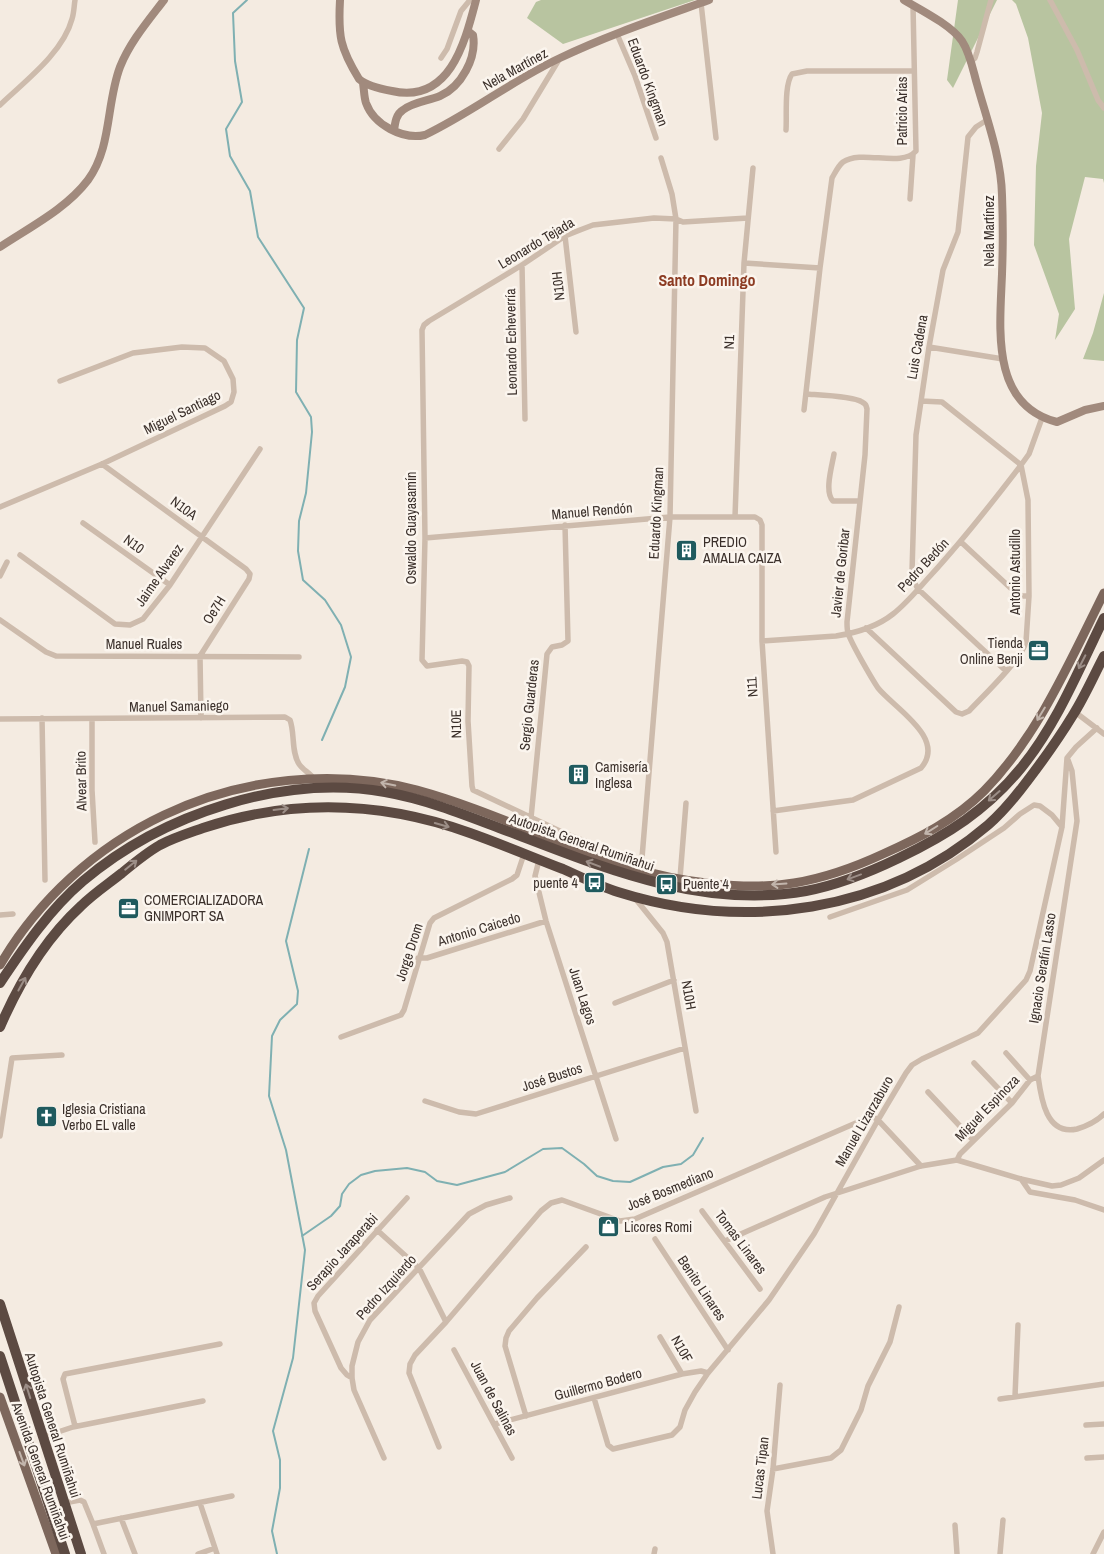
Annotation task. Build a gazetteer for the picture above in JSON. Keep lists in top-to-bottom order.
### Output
{
  "streets": {
    "highway": ["Autopista General Rumiñahui"],
    "main road": ["Nela Martínez", "Avenida General Rumiñahui"],
    "street": [
      "Eduardo Kingman",
      "Patricio Arias",
      "Leonardo Tejada",
      "N10H",
      "Leonardo Echeverría",
      "N1",
      "Luis Cadena",
      "Miguel Santiago",
      "N10A",
      "Manuel Rendón",
      "Oswaldo Guayasamín",
      "N10",
      "Pedro Bedón",
      "Antonio Astudillo",
      "Javier de Goribar",
      "Jaime Alvarez",
      "Oe7H",
      "Manuel Ruales",
      "N11",
      "Sergio Guarderas",
      "Manuel Samaniego",
      "N10E",
      "Alvear Brito",
      "Antonio Caicedo",
      "Jorge Drom",
      "Ignacio Serafín Lasso",
      "Juan Lagos",
      "José Bustos",
      "Miguel Espinoza",
      "Manuel Lizarzaburo",
      "José Bosmediano",
      "Tomas Linares",
      "Serapio Jaraperabi",
      "Pedro Izquierdo",
      "Benito Linares",
      "N10F",
      "Guillermo Bodero",
      "Juan de Salinas",
      "Lucas Tipan"
    ]
  },
  "crossings": [
    ["Nela Martínez", "Eduardo Kingman"],
    ["Nela Martínez", "Patricio Arias"],
    ["Nela Martínez", "Luis Cadena"],
    ["Nela Martínez", "Pedro Bedón"],
    ["Eduardo Kingman", "Leonardo Tejada"],
    ["Eduardo Kingman", "Manuel Rendón"],
    ["Patricio Arias", "Javier de Goribar"],
    ["Leonardo Tejada", "N10H"],
    ["Leonardo Tejada", "Leonardo Echeverría"],
    ["Leonardo Tejada", "N1"],
    ["Leonardo Tejada", "Oswaldo Guayasamín"],
    ["N10H", "José Bustos"],
    ["N1", "Manuel Rendón"],
    ["Luis Cadena", "Pedro Bedón"],
    ["Miguel Santiago", "N10A"],
    ["N10A", "Jaime Alvarez"],
    ["N10A", "Oe7H"],
    ["Manuel Rendón", "Oswaldo Guayasamín"],
    ["Manuel Rendón", "N11"],
    ["Manuel Rendón", "Sergio Guarderas"],
    ["Oswaldo Guayasamín", "N10E"],
    ["N10", "Jaime Alvarez"],
    ["Pedro Bedón", "Antonio Astudillo"],
    ["Pedro Bedón", "Javier de Goribar"],
    ["Pedro Bedón", "N11"],
    ["Javier de Goribar", "N11"],
    ["Oe7H", "Manuel Ruales"],
    ["Sergio Guarderas", "N10E"],
    ["Manuel Samaniego", "Alvear Brito"],
    ["Antonio Caicedo", "Jorge Drom"],
    ["Antonio Caicedo", "Juan Lagos"],
    ["Ignacio Serafín Lasso", "Miguel Espinoza"],
    ["Ignacio Serafín Lasso", "Manuel Lizarzaburo"],
    ["Juan Lagos", "José Bustos"],
    ["Manuel Lizarzaburo", "José Bosmediano"],
    ["Manuel Lizarzaburo", "Benito Linares"],
    ["Manuel Lizarzaburo", "Guillermo Bodero"],
    ["Serapio Jaraperabi", "Pedro Izquierdo"],
    ["N10F", "Guillermo Bodero"],
    ["Guillermo Bodero", "Juan de Salinas"]
  ],
  "one_way": ["Autopista General Rumiñahui", "Avenida General Rumiñahui"],
  "districts": ["Santo Domingo"],
  "places": {
    "building": ["PREDIO AMALIA CAIZA", "Camisería Inglesa"],
    "office": ["Tienda Online Benji", "COMERCIALIZADORA GNIMPORT SA"],
    "bus stop": ["puente 4", "Puente 4"],
    "church": ["Iglesia Cristiana Verbo EL valle"],
    "shop": ["Licores Romi"]
  }
}
